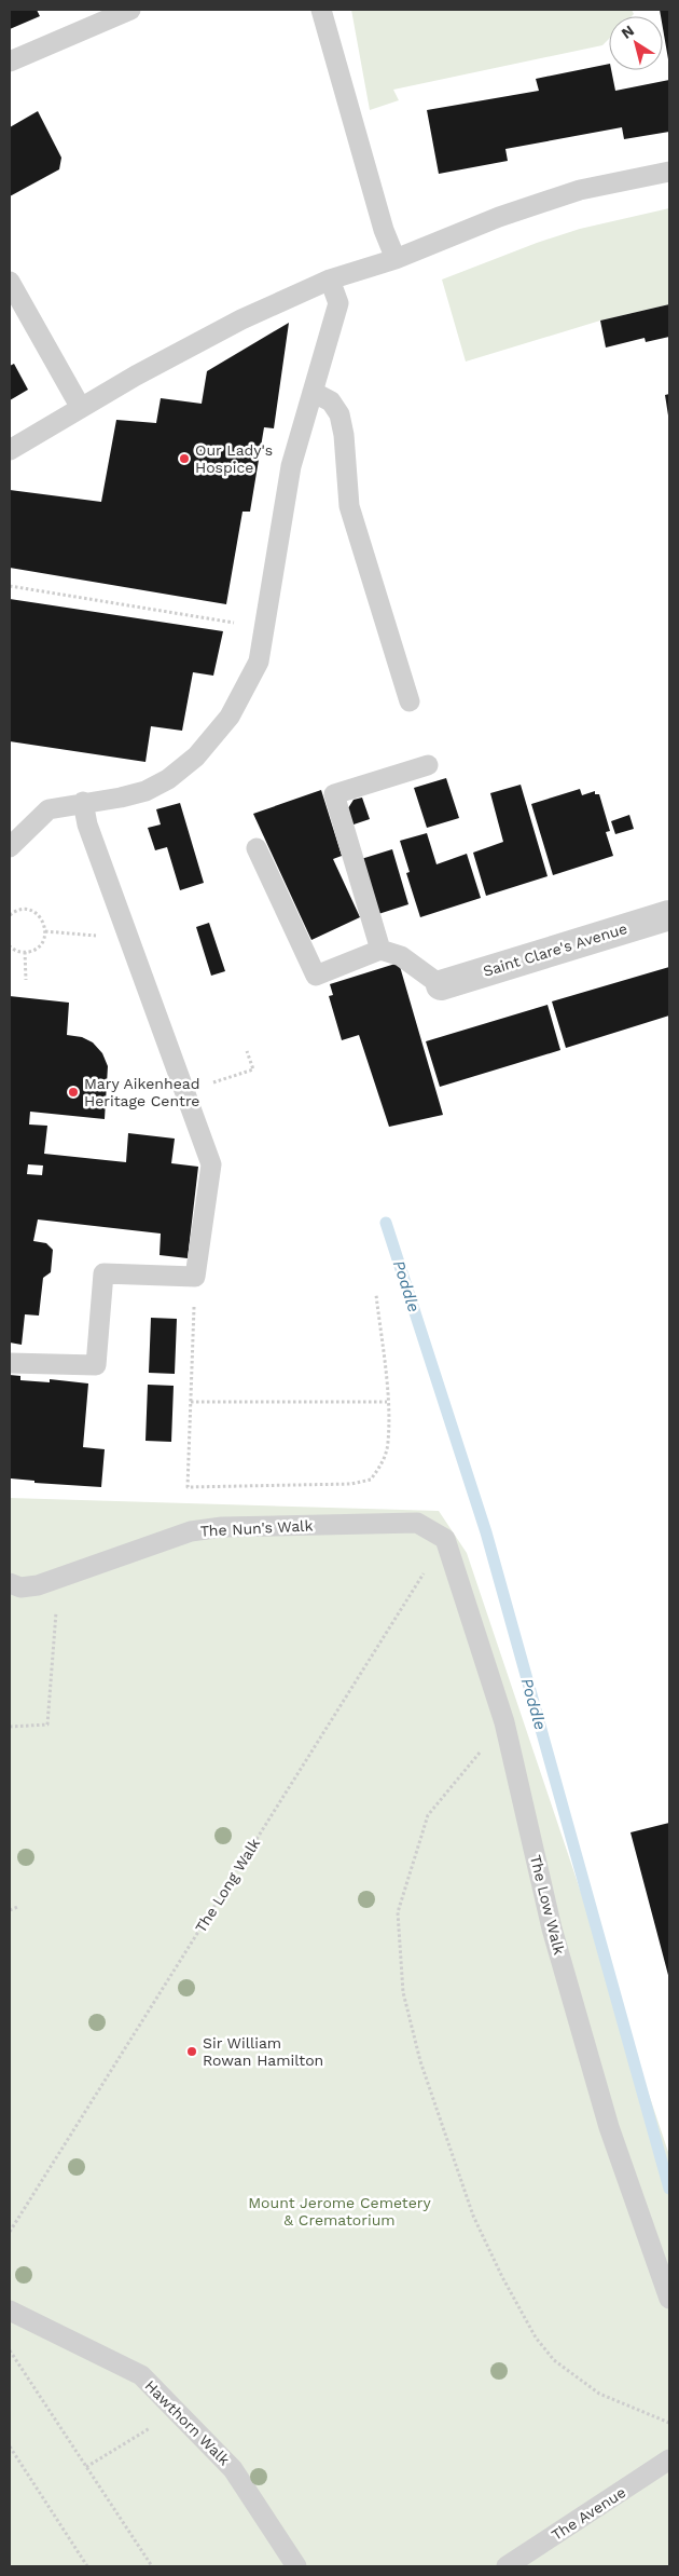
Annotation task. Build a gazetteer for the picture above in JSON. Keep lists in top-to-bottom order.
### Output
{
  "streets": {
    "street": ["Saint Clare's Avenue"],
    "lane": [
      "The Nun's Walk",
      "The Low Walk",
      "Hawthorn Walk",
      "The Avenue"
    ],
    "path": ["The Long Walk"]
  },
  "crossings": [
    ["The Nun's Walk", "The Long Walk"],
    ["The Nun's Walk", "The Low Walk"],
    ["The Long Walk", "The Low Walk"]
  ],
  "water": ["Poddle"],
  "parks": ["Mount Jerome Cemetery & Crematorium"],
  "places": ["Our Lady's Hospice", "Mary Aikenhead Heritage Centre", "Sir William Rowan Hamilton"],
  "north": "top left"
}
